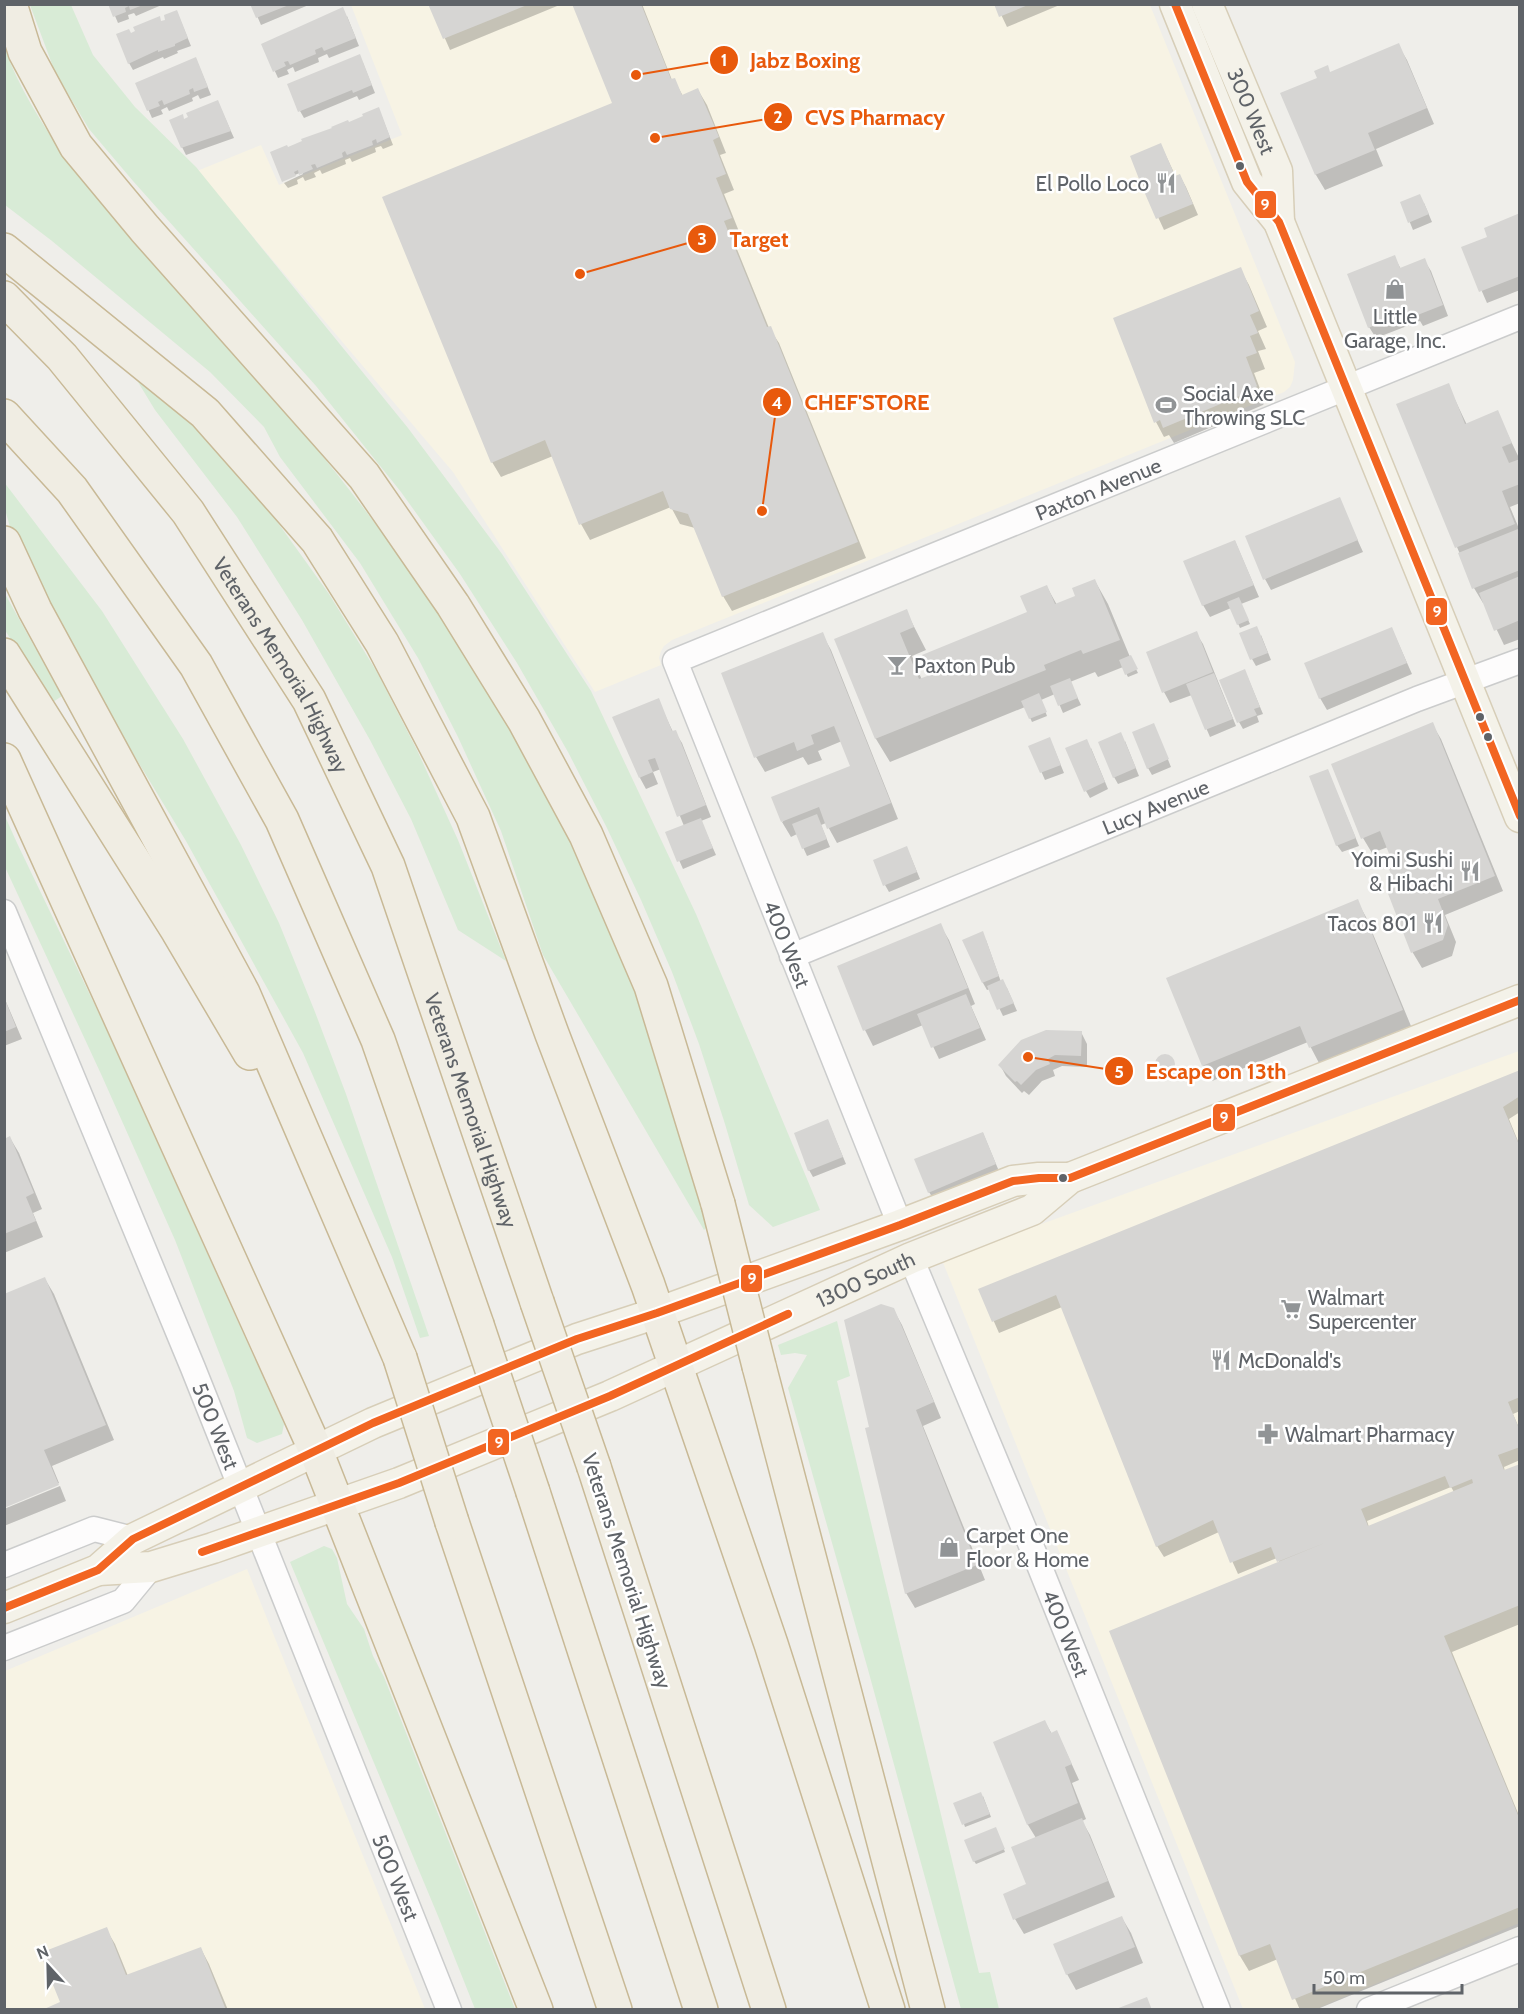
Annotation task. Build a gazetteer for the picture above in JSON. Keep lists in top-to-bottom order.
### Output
{
  "streets": {
    "highway": ["Veterans Memorial Highway"],
    "main road": ["300 West", "1300 South"],
    "street": [
      "Paxton Avenue",
      "Lucy Avenue",
      "400 West",
      "500 West"
    ]
  },
  "crossings": [
    ["300 West", "Paxton Avenue"],
    ["300 West", "Lucy Avenue"],
    ["Paxton Avenue", "400 West"],
    ["Lucy Avenue", "400 West"],
    ["400 West", "1300 South"],
    ["1300 South", "500 West"]
  ],
  "places": {
    "other": [
      "Jabz Boxing",
      "CVS Pharmacy",
      "Target",
      "CHEF'STORE",
      "Escape on 13th"
    ],
    "restaurant": [
      "El Pollo Loco",
      "Yoimi Sushi & Hibachi",
      "Tacos 801",
      "McDonald's"
    ],
    "shop": ["Little Garage, Inc.", "Carpet One Floor & Home"],
    "sports": ["Social Axe Throwing SLC"],
    "bar": ["Paxton Pub"],
    "supermarket": ["Walmart Supercenter"],
    "pharmacy": ["Walmart Pharmacy"]
  },
  "lines": ["transit line 9"],
  "scale_bar": "50 m",
  "north": "top"
}
